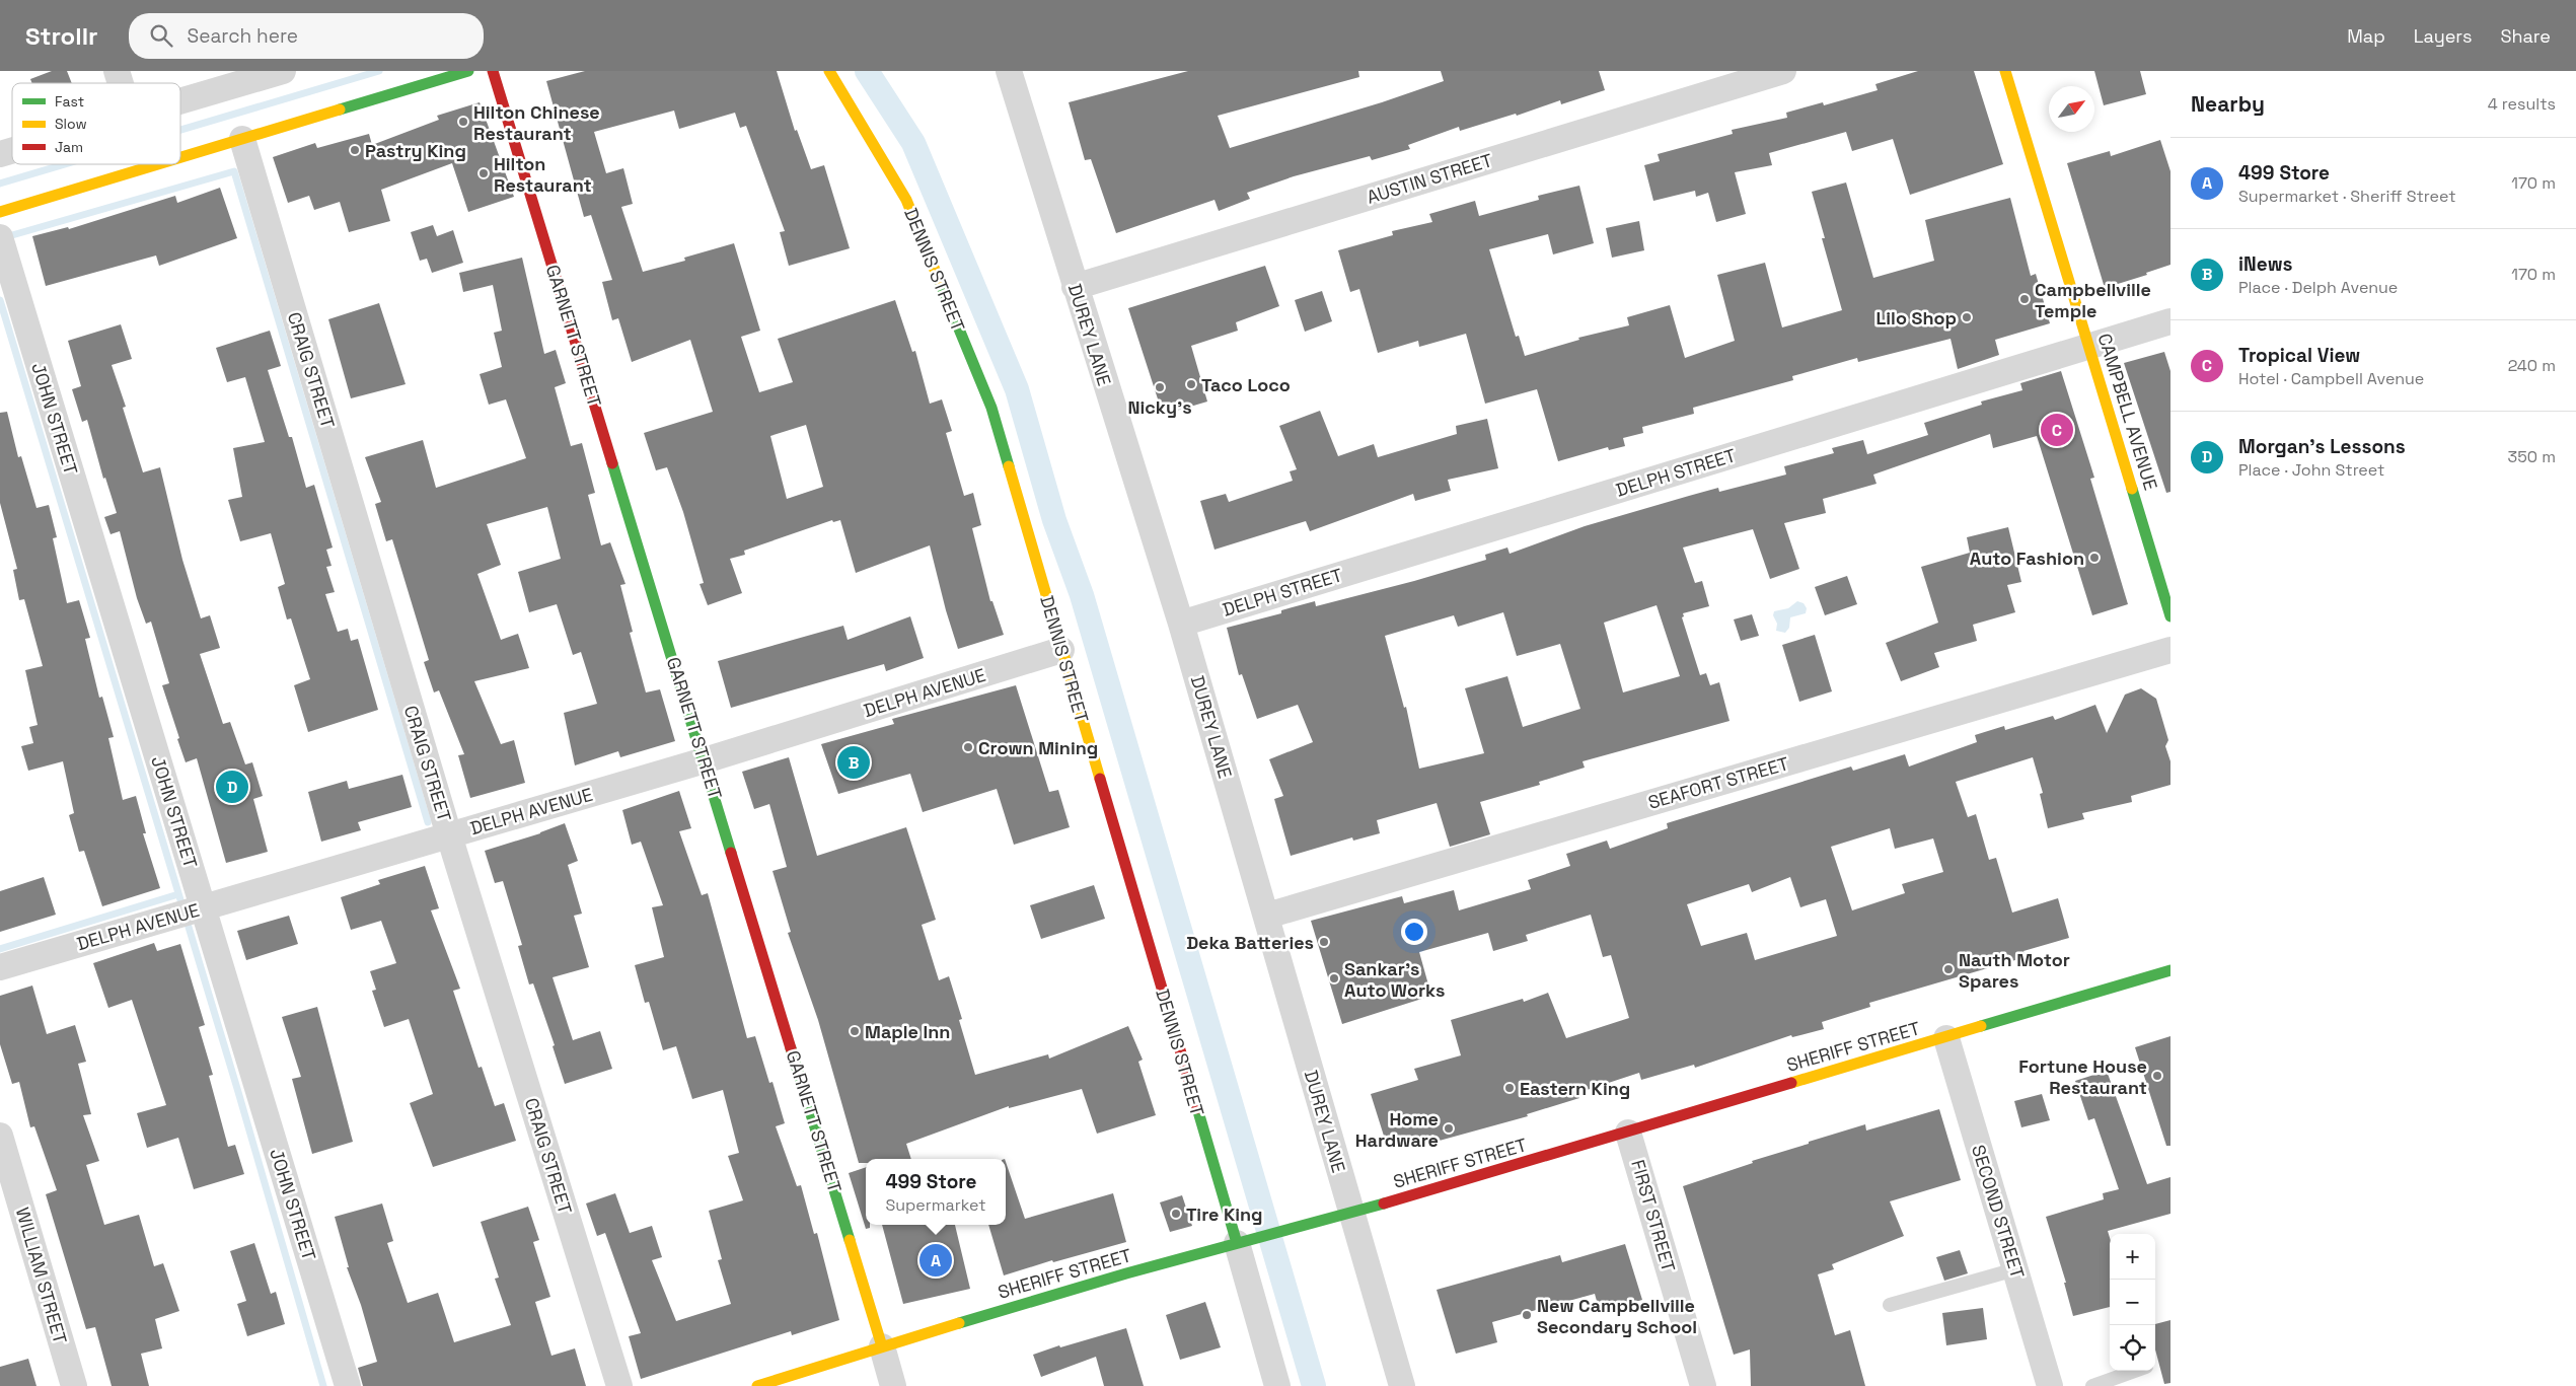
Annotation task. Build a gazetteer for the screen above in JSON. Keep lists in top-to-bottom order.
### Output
{
  "streets": {
    "street": [
      "AUSTIN STREET",
      "DENNIS STREET",
      "DUREY LANE",
      "GARNETT STREET",
      "CRAIG STREET",
      "CAMPBELL AVENUE",
      "JOHN STREET",
      "DELPH STREET",
      "DELPH AVENUE",
      "SEAFORT STREET",
      "SHERIFF STREET",
      "SECOND STREET",
      "FIRST STREET",
      "WILLIAM STREET"
    ]
  },
  "crossings": [
    ["AUSTIN STREET", "DUREY LANE"],
    ["DENNIS STREET", "DELPH AVENUE"],
    ["DENNIS STREET", "SHERIFF STREET"],
    ["DUREY LANE", "DELPH STREET"],
    ["DUREY LANE", "SEAFORT STREET"],
    ["DUREY LANE", "SHERIFF STREET"],
    ["GARNETT STREET", "DELPH AVENUE"],
    ["GARNETT STREET", "SHERIFF STREET"],
    ["CRAIG STREET", "DELPH AVENUE"],
    ["CAMPBELL AVENUE", "DELPH STREET"],
    ["JOHN STREET", "DELPH AVENUE"],
    ["SHERIFF STREET", "SECOND STREET"],
    ["SHERIFF STREET", "FIRST STREET"]
  ],
  "places": [
    "Hilton Chinese Restaurant",
    "Pastry King",
    "Hilton Restaurant",
    "Campbellville Temple",
    "Lilo Shop",
    "Taco Loco",
    "Nicky's",
    "Auto Fashion",
    "Crown Mining",
    "Deka Batteries",
    "Nauth Motor Spares",
    "Sankar's Auto Works",
    "Maple Inn",
    "Fortune House Restaurant",
    "Eastern King",
    "Home Hardware",
    "Tire King",
    "New Campbellville Secondary School"
  ],
  "legend": ["Fast", "Slow", "Jam"],
  "north": "top right",
  "page": {
    "header": "Strollr",
    "search": "Search here",
    "nav": ["Map", "Layers", "Share"],
    "heading": ["Nearby", "4 results"],
    "list": [
      {
        "mark": "A",
        "name": "499 Store",
        "note": "Supermarket · Sheriff Street",
        "value": "170 m"
      },
      {
        "mark": "B",
        "name": "iNews",
        "note": "Place · Delph Avenue",
        "value": "170 m"
      },
      {
        "mark": "C",
        "name": "Tropical View",
        "note": "Hotel · Campbell Avenue",
        "value": "240 m"
      },
      {
        "mark": "D",
        "name": "Morgan's Lessons",
        "note": "Place · John Street",
        "value": "350 m"
      }
    ],
    "pins": [
      "C",
      "B",
      "D",
      "A"
    ],
    "popup": ["499 Store", "Supermarket"],
    "map_buttons": ["+", "−"]
  }
}
